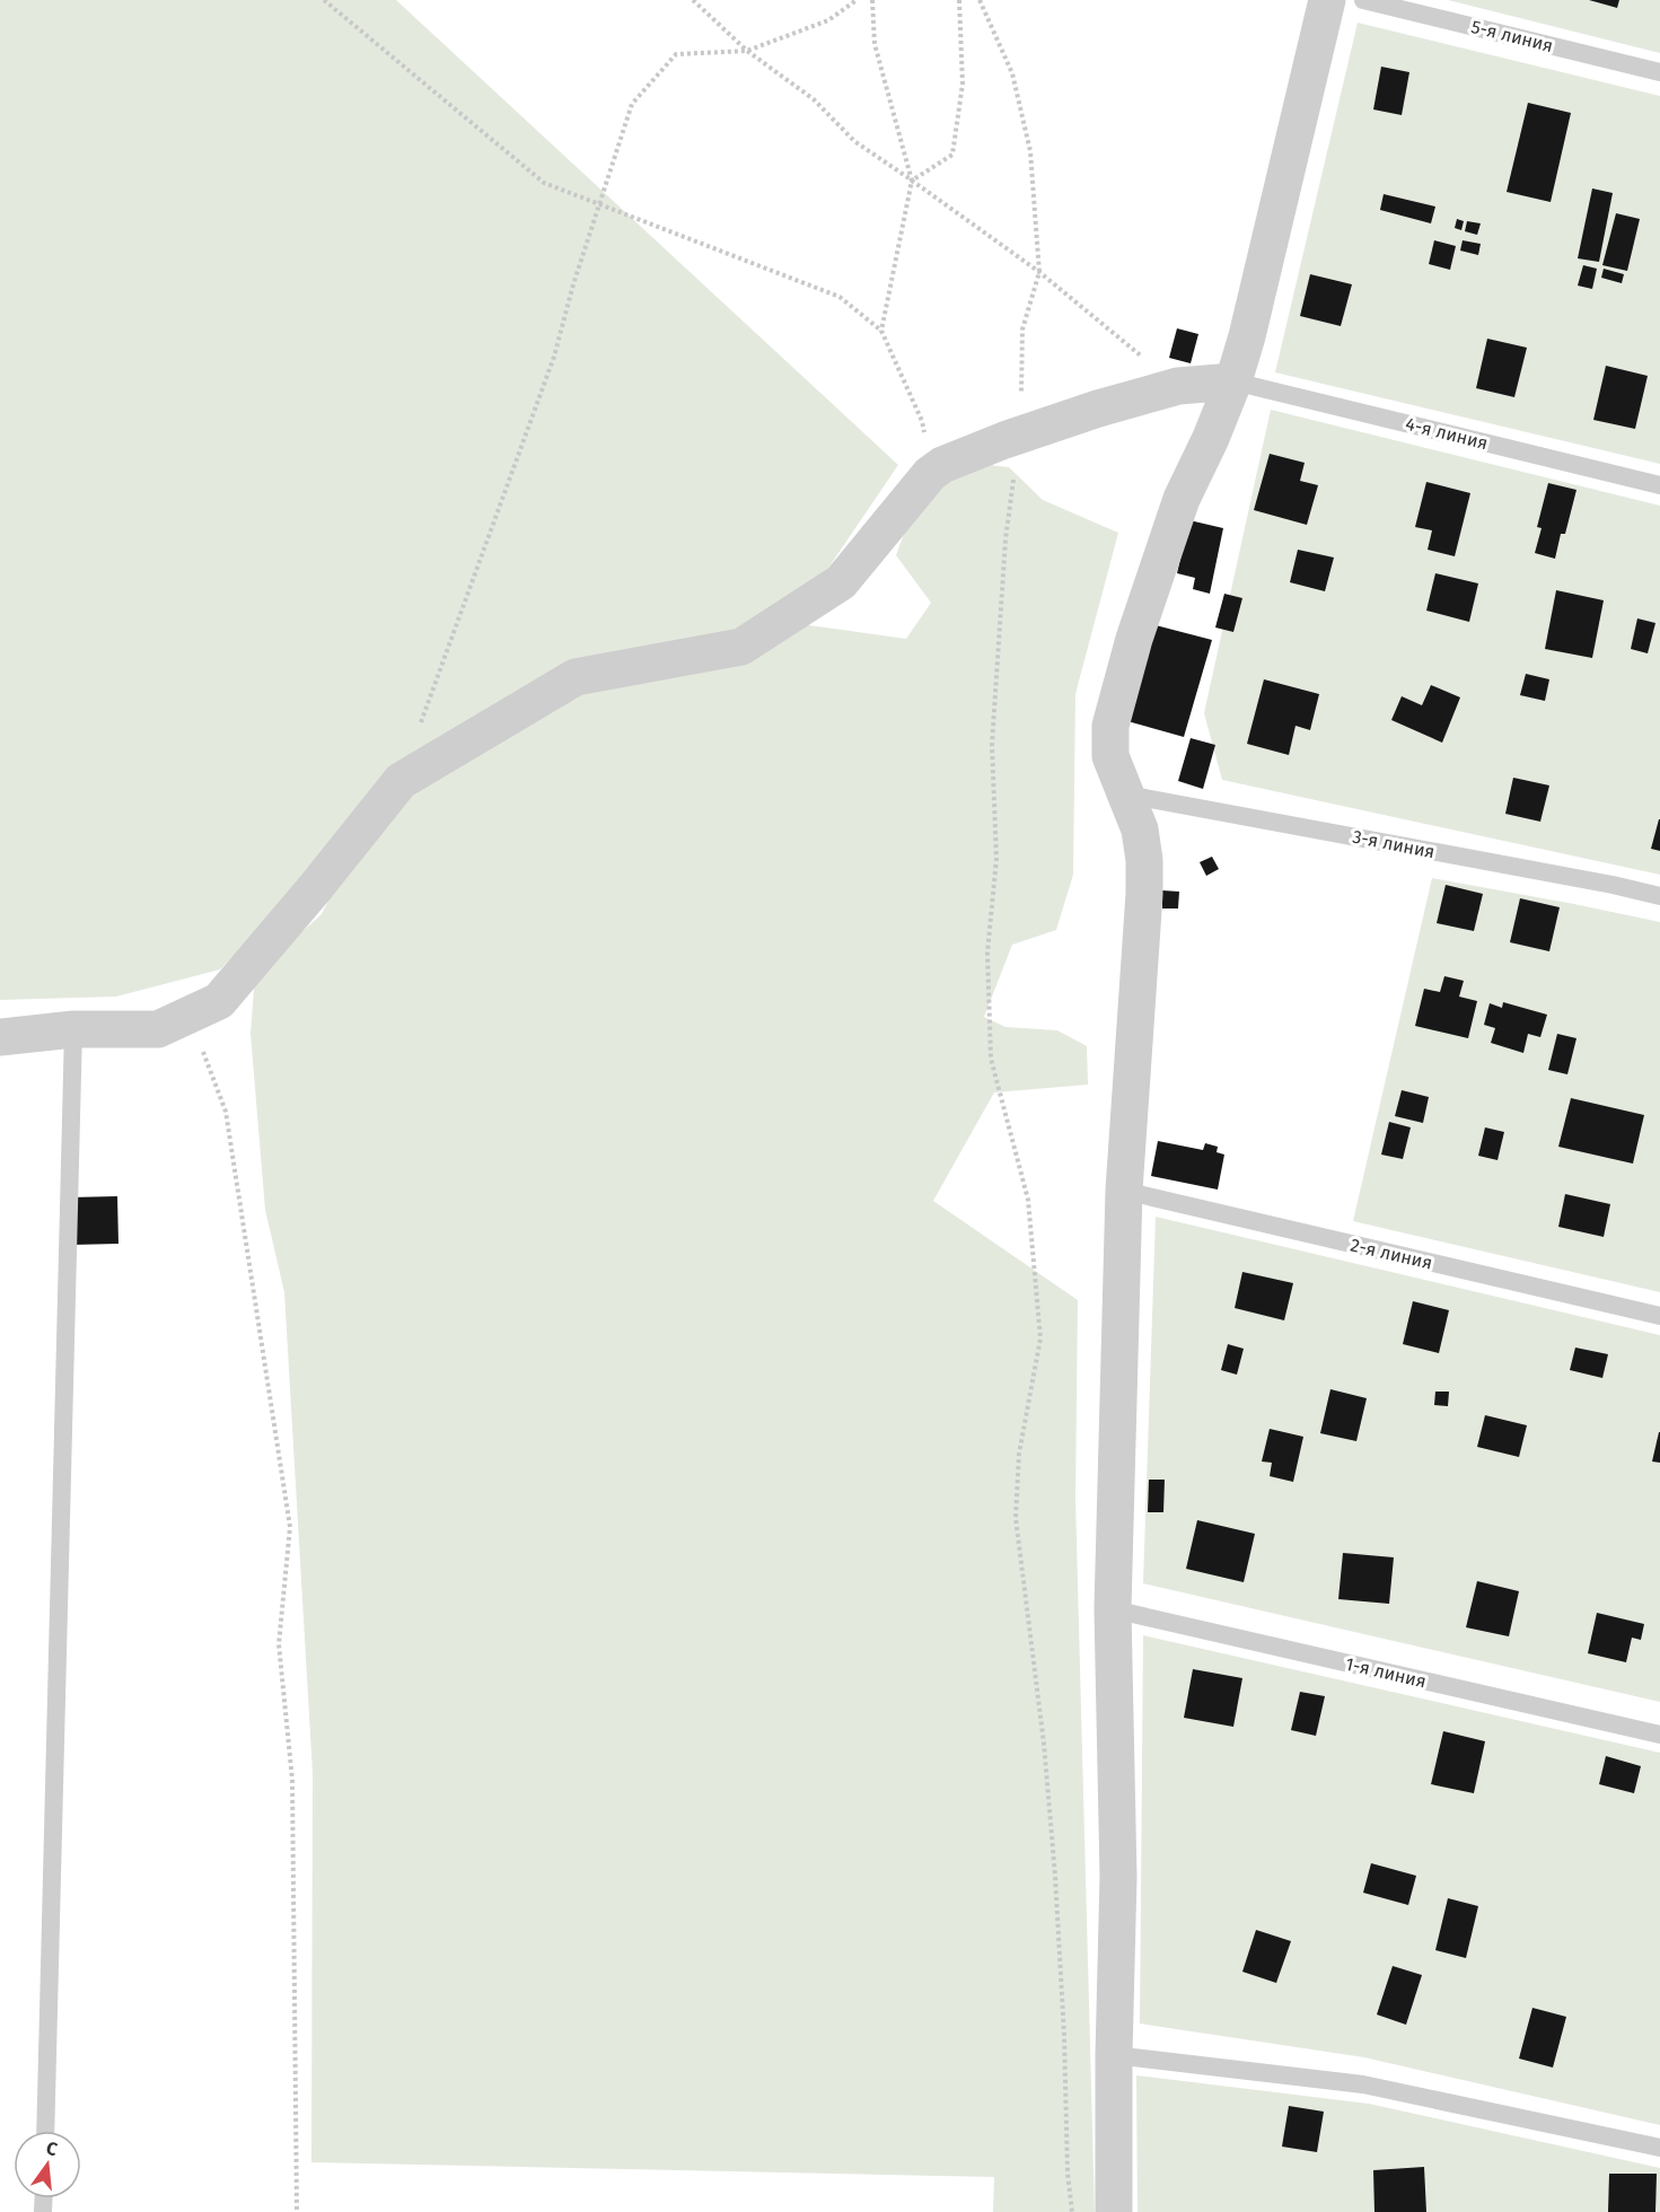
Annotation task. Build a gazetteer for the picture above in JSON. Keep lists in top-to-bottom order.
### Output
{
  "streets": {
    "lane": [
      "5-я линия",
      "4-я линия",
      "3-я линия",
      "2-я линия",
      "1-я линия"
    ]
  },
  "north": "top"
}
